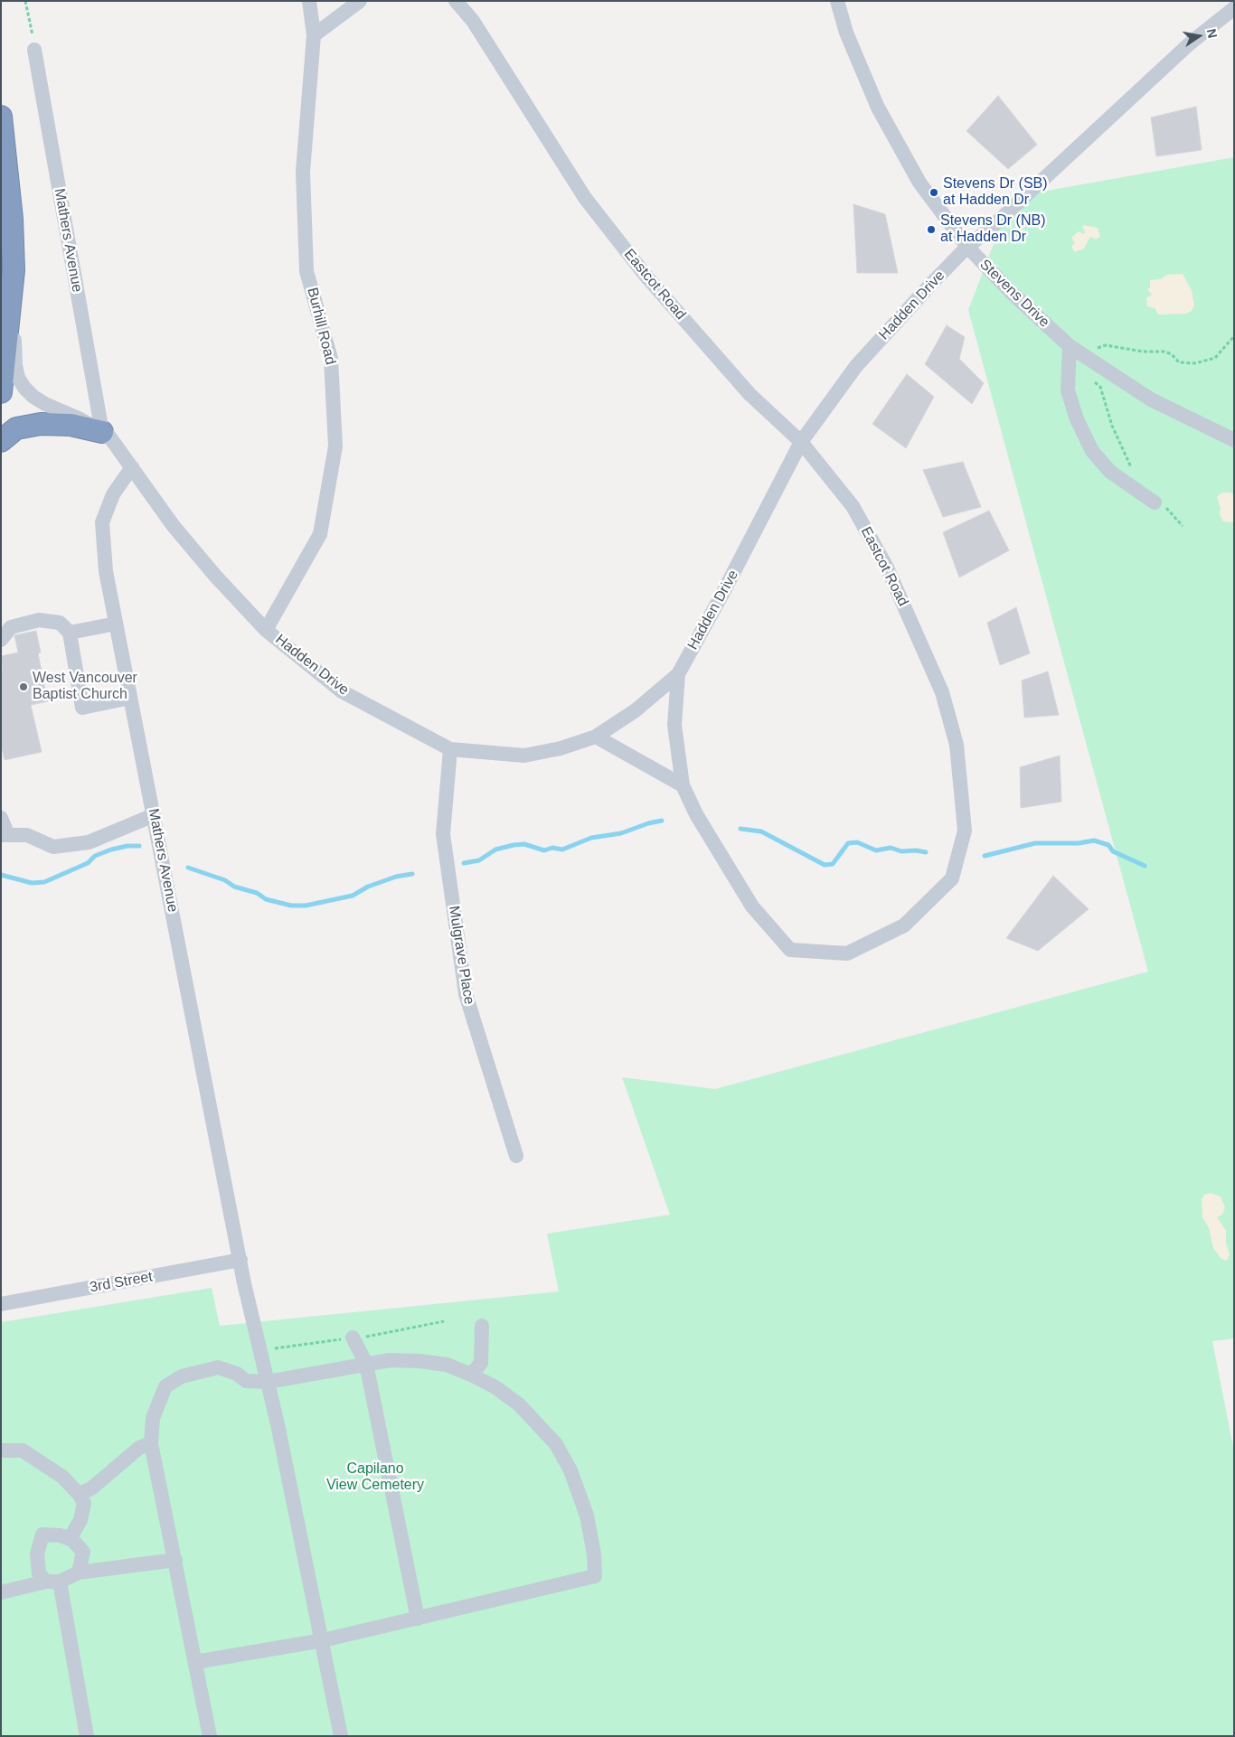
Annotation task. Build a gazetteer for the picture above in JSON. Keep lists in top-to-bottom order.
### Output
{
  "streets": {
    "street": [
      "Mathers Avenue",
      "Eastcot Road",
      "Stevens Drive",
      "Hadden Drive",
      "Burhill Road",
      "Mulgrave Place",
      "3rd Street"
    ]
  },
  "crossings": [
    ["Mathers Avenue", "Hadden Drive"],
    ["Mathers Avenue", "3rd Street"],
    ["Eastcot Road", "Hadden Drive"],
    ["Stevens Drive", "Hadden Drive"],
    ["Hadden Drive", "Burhill Road"],
    ["Hadden Drive", "Mulgrave Place"]
  ],
  "parks": ["Capilano View Cemetery"],
  "places": ["Stevens Dr (SB) at Hadden Dr", "Stevens Dr (NB) at Hadden Dr", "West Vancouver Baptist Church"],
  "north": "right"
}
